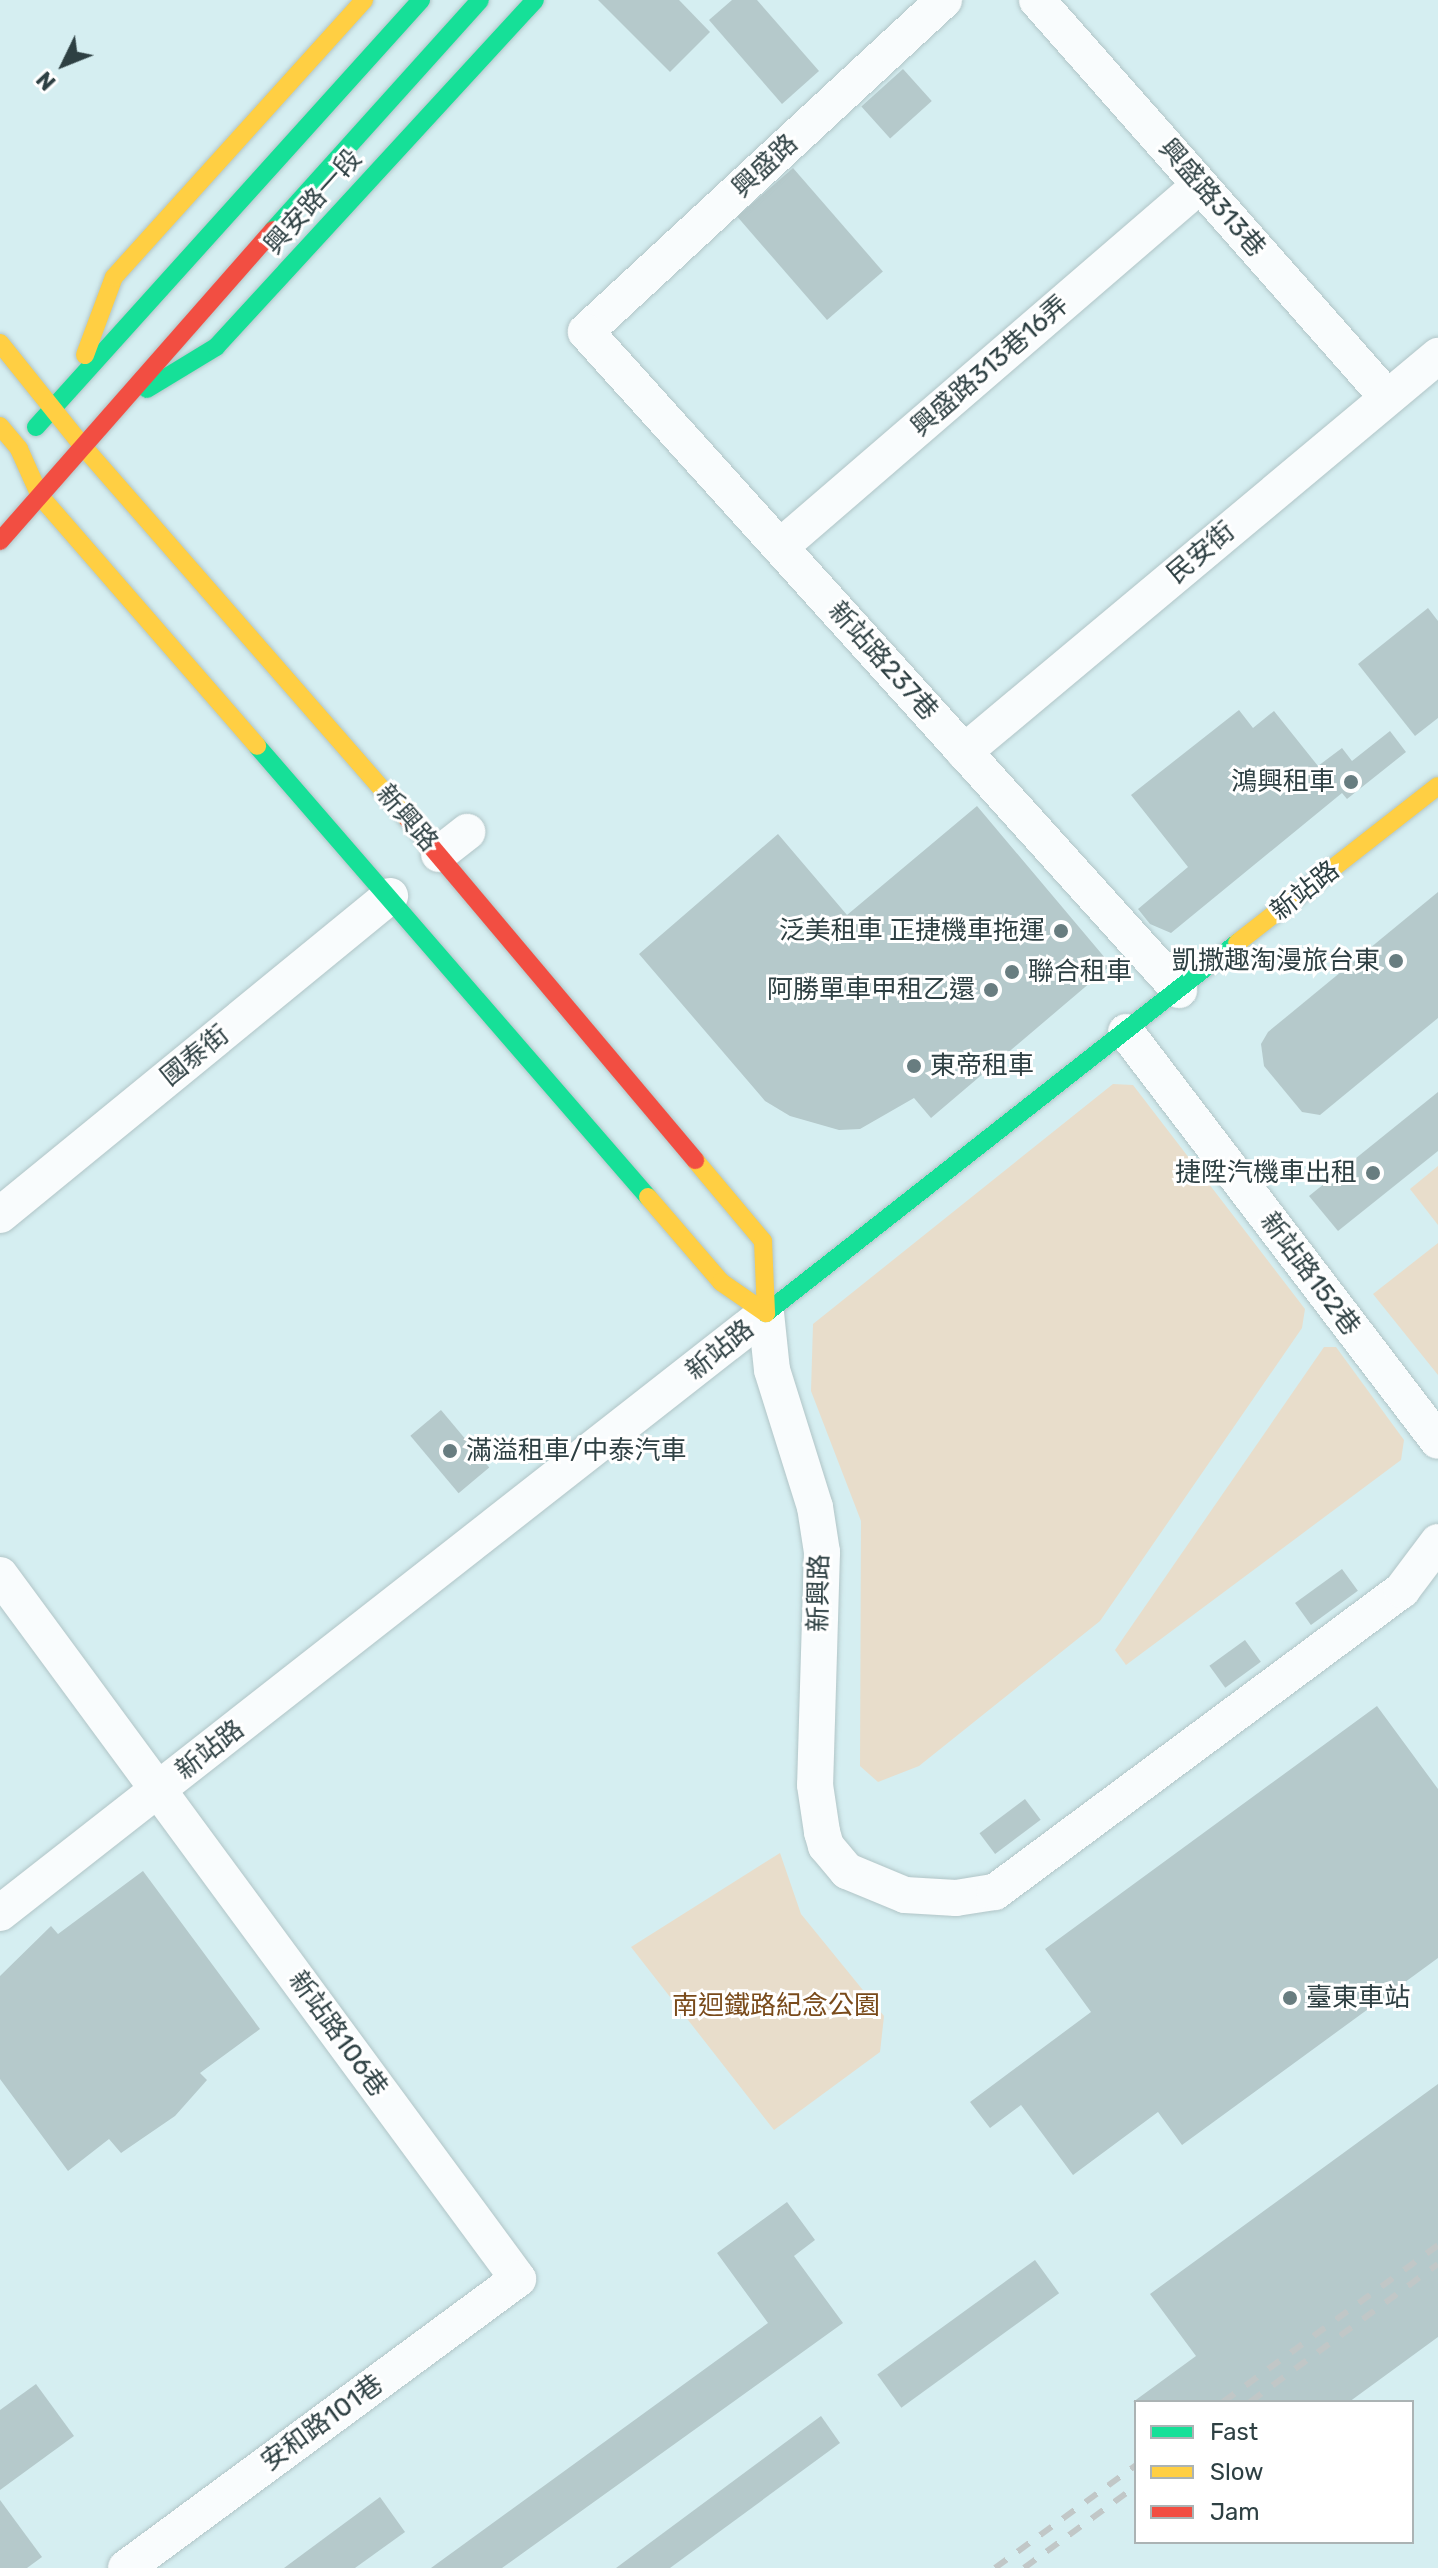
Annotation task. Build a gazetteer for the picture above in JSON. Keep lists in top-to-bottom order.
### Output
{
  "streets": {
    "street": [
      "興盛路",
      "興盛路313巷",
      "興安路一段",
      "興盛路313巷16弄",
      "民安街",
      "新站路237巷",
      "新興路",
      "新站路",
      "國泰街",
      "新站路152巷",
      "新站路106巷",
      "安和路101巷"
    ]
  },
  "crossings": [
    ["興盛路", "新站路237巷"],
    ["興盛路313巷", "興盛路313巷16弄"],
    ["興盛路313巷", "民安街"],
    ["興安路一段", "新興路"],
    ["興盛路313巷16弄", "新站路237巷"],
    ["民安街", "新站路237巷"],
    ["新站路237巷", "新站路"],
    ["新興路", "新站路"],
    ["新站路", "新站路152巷"],
    ["新站路", "新站路106巷"],
    ["新站路106巷", "安和路101巷"]
  ],
  "parks": ["南迴鐵路紀念公園"],
  "places": [
    "鴻興租車",
    "泛美租車 正捷機車拖運",
    "凱撒趣淘漫旅台東",
    "聯合租車",
    "阿勝單車甲租乙還",
    "東帝租車",
    "捷陞汽機車出租",
    "滿溢租車/中泰汽車",
    "臺東車站"
  ],
  "legend": ["Fast", "Slow", "Jam"],
  "north": "bottom left"
}
